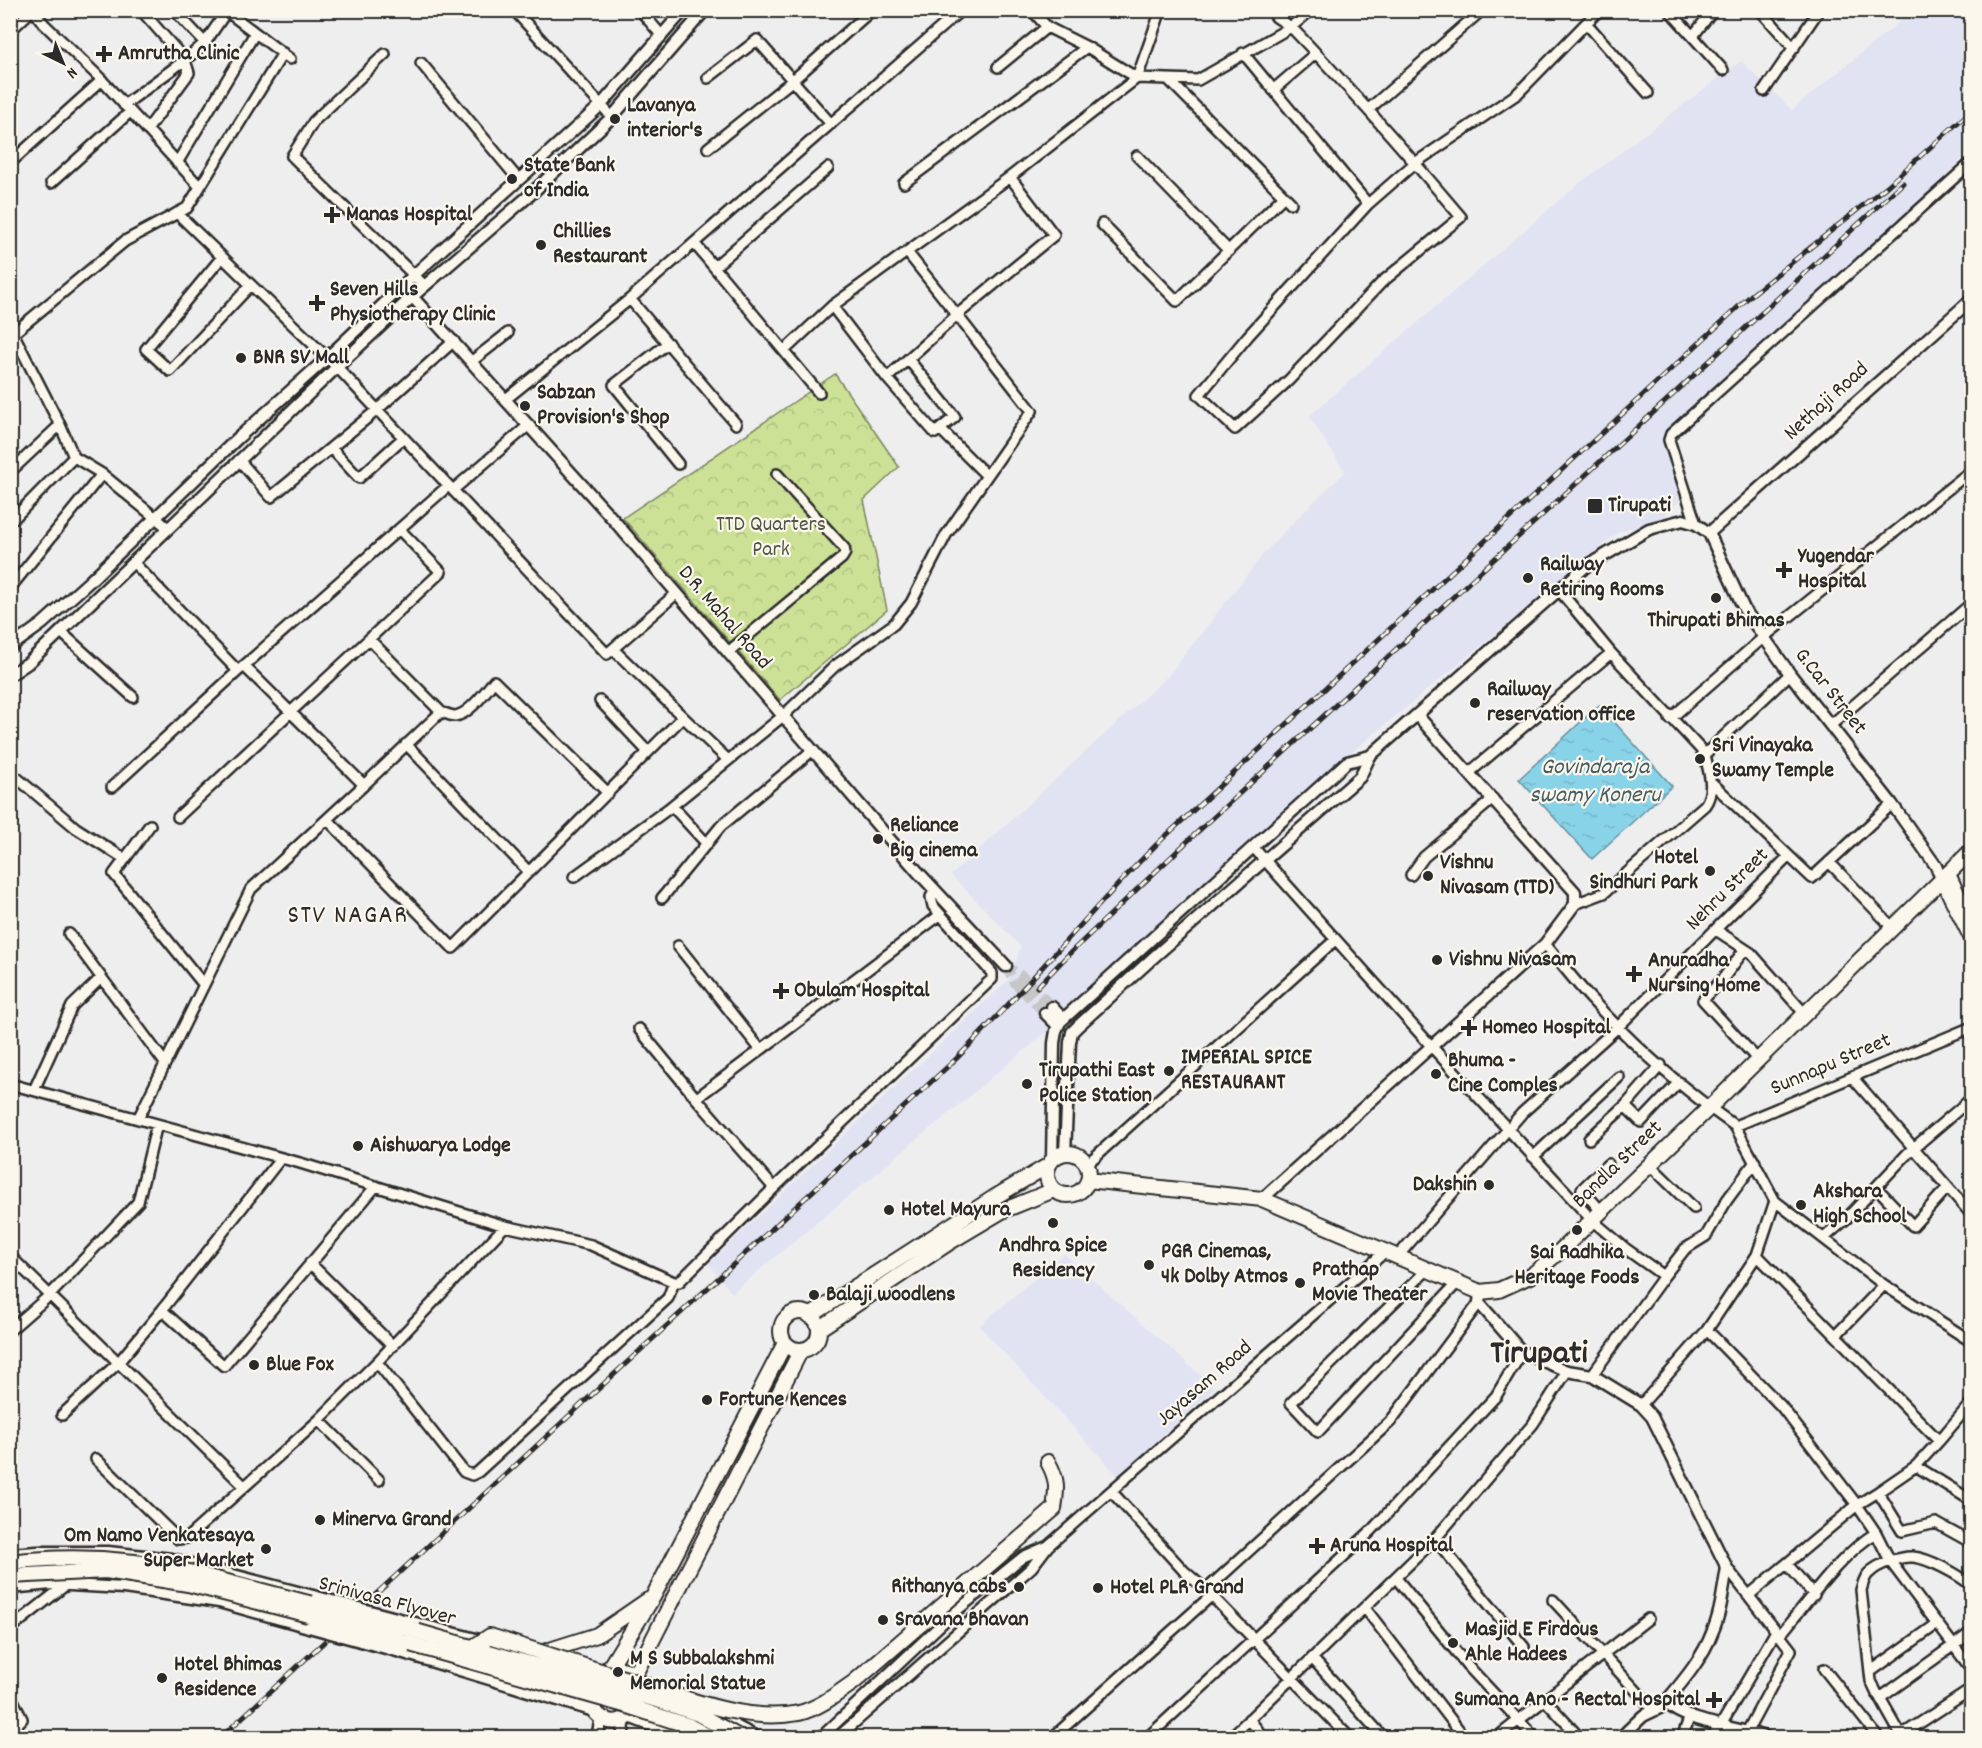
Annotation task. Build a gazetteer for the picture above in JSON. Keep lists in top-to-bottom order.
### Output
{
  "streets": {
    "main road": ["Bandla Street", "Srinivasa Flyover"],
    "street": [
      "Nethaji Road",
      "D.R. Mahal Road",
      "G.Car Street",
      "Nehru Street",
      "Sunnapu Street",
      "Jayasam Road"
    ]
  },
  "crossings": [
    ["Nethaji Road", "G.Car Street"],
    ["G.Car Street", "Nehru Street"],
    ["G.Car Street", "Bandla Street"],
    ["Nehru Street", "Jayasam Road"]
  ],
  "districts": ["STV NAGAR", "Tirupati"],
  "water": ["Govindaraja swamy Koneru"],
  "parks": ["TTD Quarters Park"],
  "places": {
    "health": [
      "Amrutha Clinic",
      "Manas Hospital",
      "Seven Hills Physiotherapy Clinic",
      "Yugendar Hospital",
      "Anuradha Nursing Home",
      "Obulam Hospital",
      "Homeo Hospital",
      "Aruna Hospital",
      "Sumana Ano - Rectal Hospital"
    ],
    "other": [
      "Lavanya interior's",
      "State Bank of India",
      "Chillies Restaurant",
      "BNR SV Mall",
      "Sabzan Provision's Shop",
      "Railway Retiring Rooms",
      "Thirupati Bhimas",
      "Railway reservation office",
      "Sri Vinayaka Swamy Temple",
      "Reliance Big cinema",
      "Hotel Sindhuri Park",
      "Vishnu Nivasam (TTD)",
      "Vishnu Nivasam",
      "IMPERIAL SPICE RESTAURANT",
      "Bhuma - Cine Comples",
      "Tirupathi East Police Station",
      "Aishwarya Lodge",
      "Dakshin",
      "Akshara High School",
      "Hotel Mayura",
      "Andhra Spice Residency",
      "Sai Radhika Heritage Foods",
      "PGR Cinemas, 4k Dolby Atmos",
      "Prathap Movie Theater",
      "Balaji woodlens",
      "Blue Fox",
      "Fortune Kences",
      "Minerva Grand",
      "Om Namo Venkatesaya Super Market",
      "Rithanya cabs",
      "Hotel PLR Grand",
      "Sravana Bhavan",
      "Masjid E Firdous Ahle Hadees",
      "M S Subbalakshmi Memorial Statue",
      "Hotel Bhimas Residence"
    ],
    "transit": ["Tirupati"]
  },
  "north": "bottom right"
}
